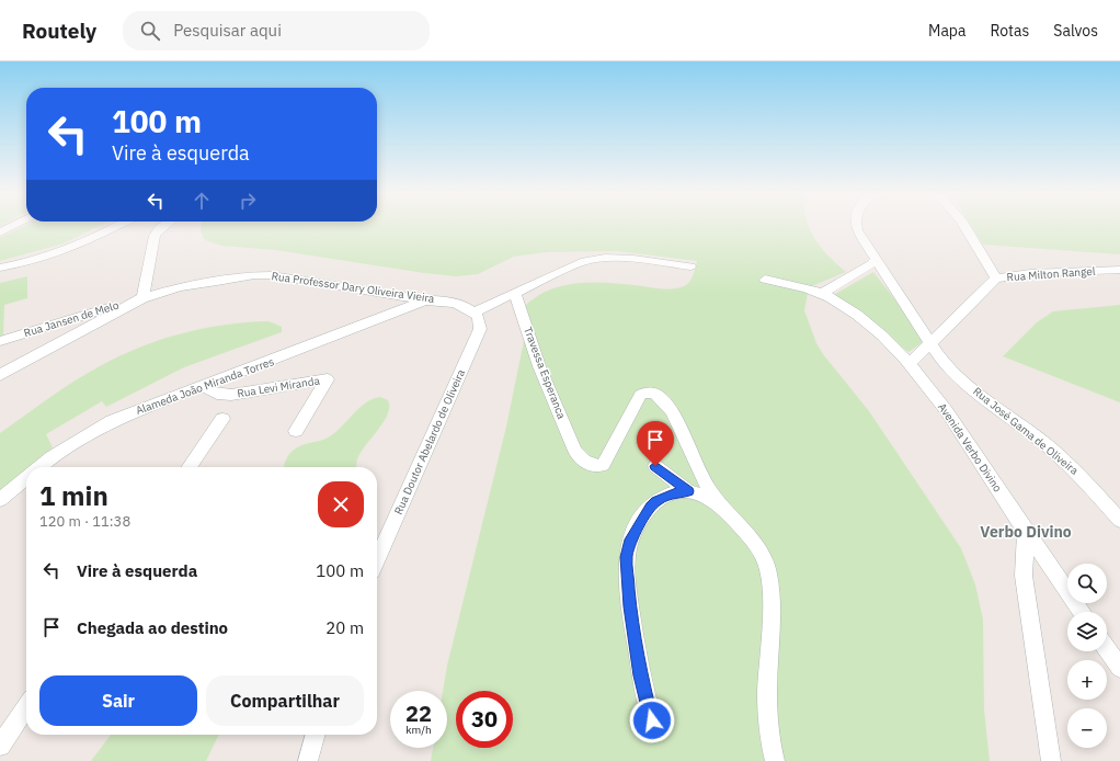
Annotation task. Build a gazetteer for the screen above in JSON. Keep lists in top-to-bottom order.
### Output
{
  "streets": {
    "street": [
      "Rua Milton Rangel",
      "Rua Professor Dary Oliveira Vieira",
      "Rua Jansen de Melo",
      "Travessa Esperanca",
      "Alameda João Miranda Torres",
      "Rua Levi Miranda",
      "Rua José Gama de Oliveira",
      "Rua Doutor Abelardo de Oliveira",
      "Avenida Verbo Divino"
    ]
  },
  "crossings": [
    ["Rua Milton Rangel", "Rua José Gama de Oliveira"],
    ["Rua Milton Rangel", "Avenida Verbo Divino"],
    ["Rua Professor Dary Oliveira Vieira", "Rua Jansen de Melo"],
    ["Rua Professor Dary Oliveira Vieira", "Alameda João Miranda Torres"],
    ["Rua Professor Dary Oliveira Vieira", "Rua Doutor Abelardo de Oliveira"],
    ["Alameda João Miranda Torres", "Rua Levi Miranda"]
  ],
  "districts": ["Verbo Divino"],
  "page": {
    "header": "Routely",
    "search": "Pesquisar aqui",
    "nav": ["Mapa", "Rotas", "Salvos"],
    "turn": ["100 m", "Vire à esquerda"],
    "heading": ["1 min", "120 m · 11:38"],
    "list": [
      {
        "name": "Vire à esquerda",
        "value": "100 m"
      },
      {
        "name": "Chegada ao destino",
        "value": "20 m"
      }
    ],
    "map_buttons": ["+", "−"],
    "buttons": ["Sair", "Compartilhar"],
    "speed": "22 km/h",
    "limit": "30"
  }
}
